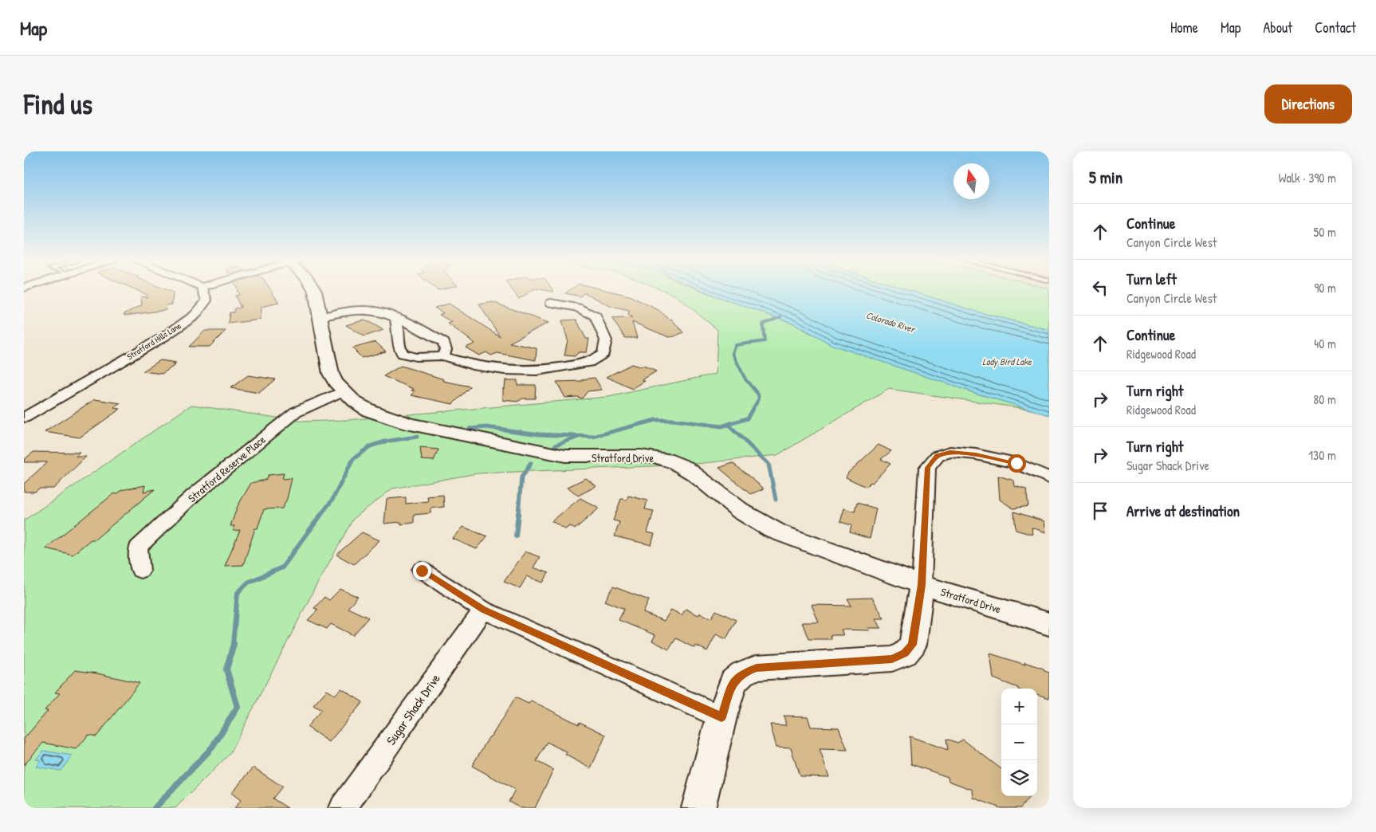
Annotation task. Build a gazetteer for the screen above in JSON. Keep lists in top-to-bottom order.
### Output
{
  "streets": {
    "street": [
      "Stratford Hills Lane",
      "Stratford Drive",
      "Stratford Reserve Place",
      "Sugar Shack Drive"
    ]
  },
  "crossings": [
    ["Stratford Drive", "Stratford Reserve Place"]
  ],
  "water": ["Colorado River", "Lady Bird Lake"],
  "north": "top",
  "page": {
    "header": "Map",
    "nav": [
      "Home",
      "Map",
      "About",
      "Contact"
    ],
    "buttons": "Directions",
    "title": "Find us",
    "heading": ["5 min", "Walk · 390 m"],
    "list": [
      ["Continue", "Canyon Circle West", "50 m"],
      ["Turn left", "Canyon Circle West", "90 m"],
      ["Continue", "Ridgewood Road", "40 m"],
      ["Turn right", "Ridgewood Road", "80 m"],
      ["Turn right", "Sugar Shack Drive", "130 m"],
      "Arrive at destination"
    ],
    "map_buttons": ["+", "−"]
  }
}
